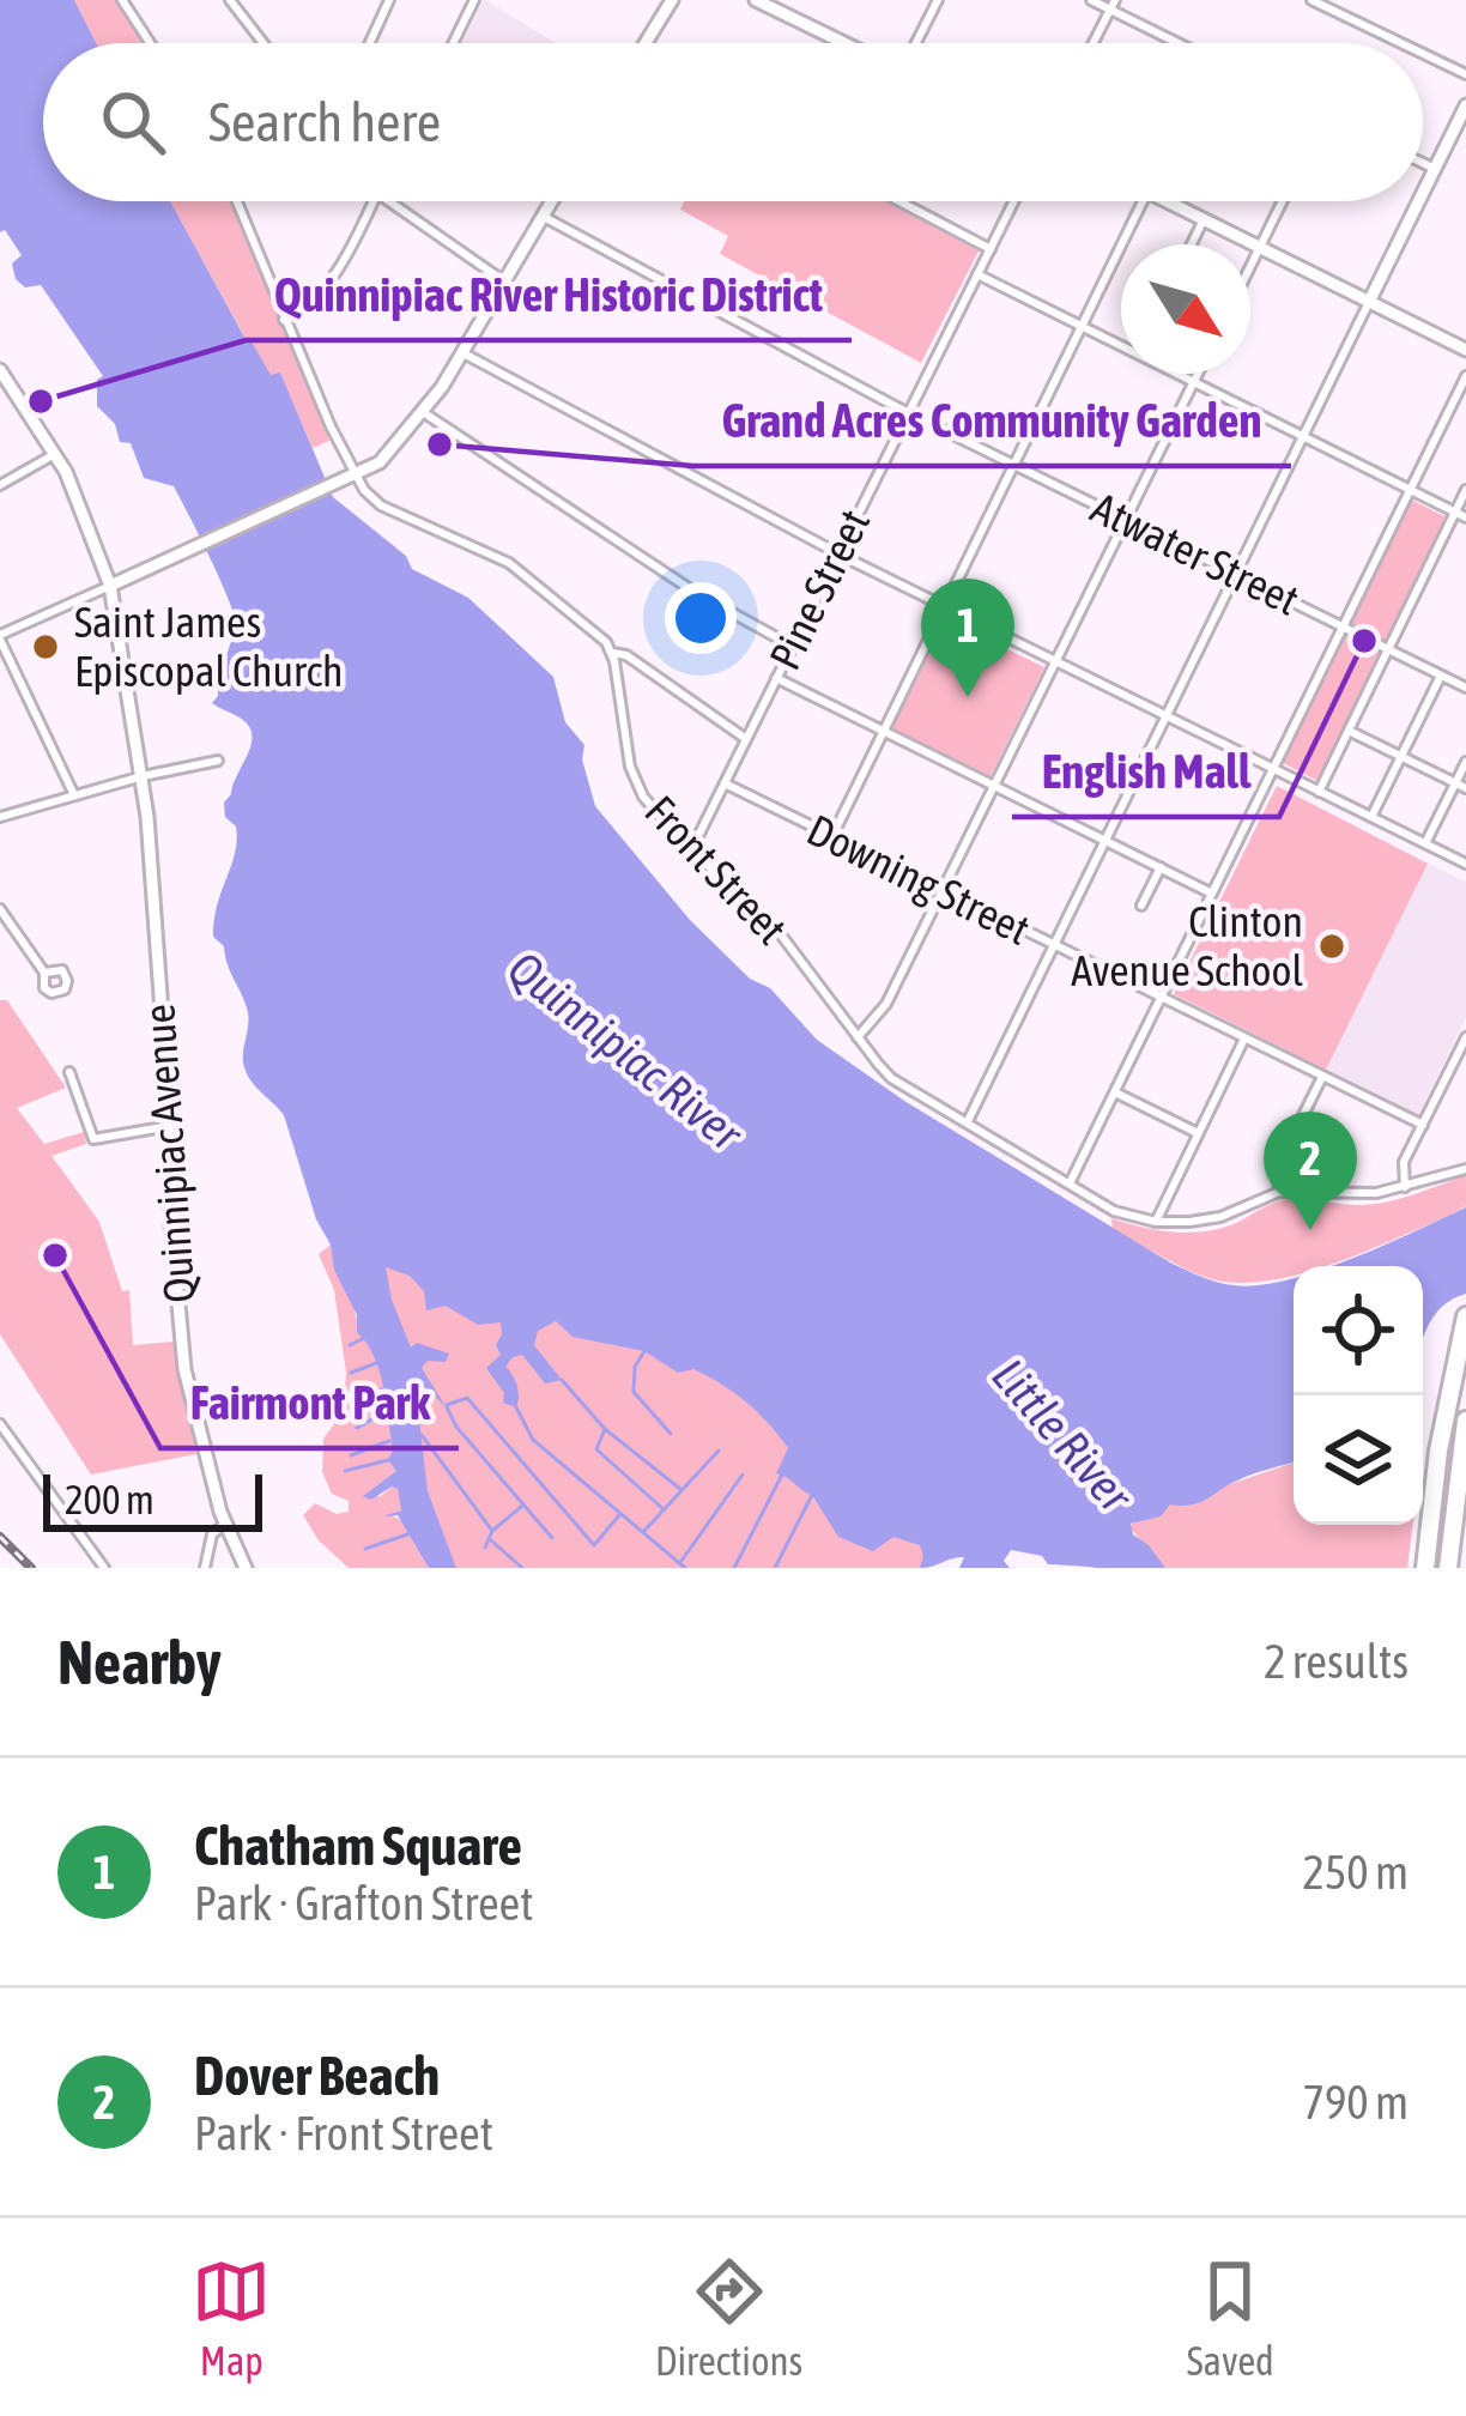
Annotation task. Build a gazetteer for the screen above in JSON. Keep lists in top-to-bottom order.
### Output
{
  "streets": {
    "main road": ["Quinnipiac Avenue"],
    "street": [
      "Atwater Street",
      "Pine Street",
      "Front Street",
      "Downing Street"
    ]
  },
  "crossings": [
    ["Atwater Street", "Pine Street"],
    ["Pine Street", "Front Street"],
    ["Pine Street", "Downing Street"]
  ],
  "water": ["Quinnipiac River", "Little River"],
  "places": [
    "Quinnipiac River Historic District",
    "Grand Acres Community Garden",
    "English Mall",
    "Saint James Episcopal Church",
    "Clinton Avenue School",
    "Fairmont Park"
  ],
  "scale_bar": "200 m",
  "north": "bottom right",
  "page": {
    "search": "Search here",
    "pins": ["1", "2"],
    "scale": "200 m",
    "heading": ["Nearby", "2 results"],
    "list": [
      {
        "mark": "1",
        "name": "Chatham Square",
        "note": "Park · Grafton Street",
        "value": "250 m"
      },
      {
        "mark": "2",
        "name": "Dover Beach",
        "note": "Park · Front Street",
        "value": "790 m"
      }
    ],
    "nav": ["Map", "Directions", "Saved"]
  }
}
